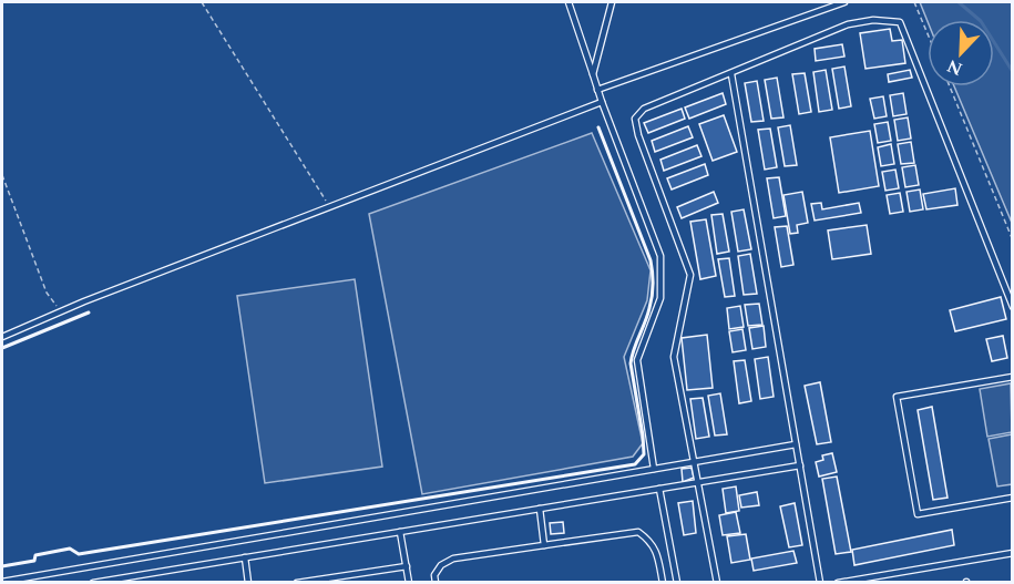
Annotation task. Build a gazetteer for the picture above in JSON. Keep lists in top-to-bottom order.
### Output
{
  "north": "bottom left"
}
